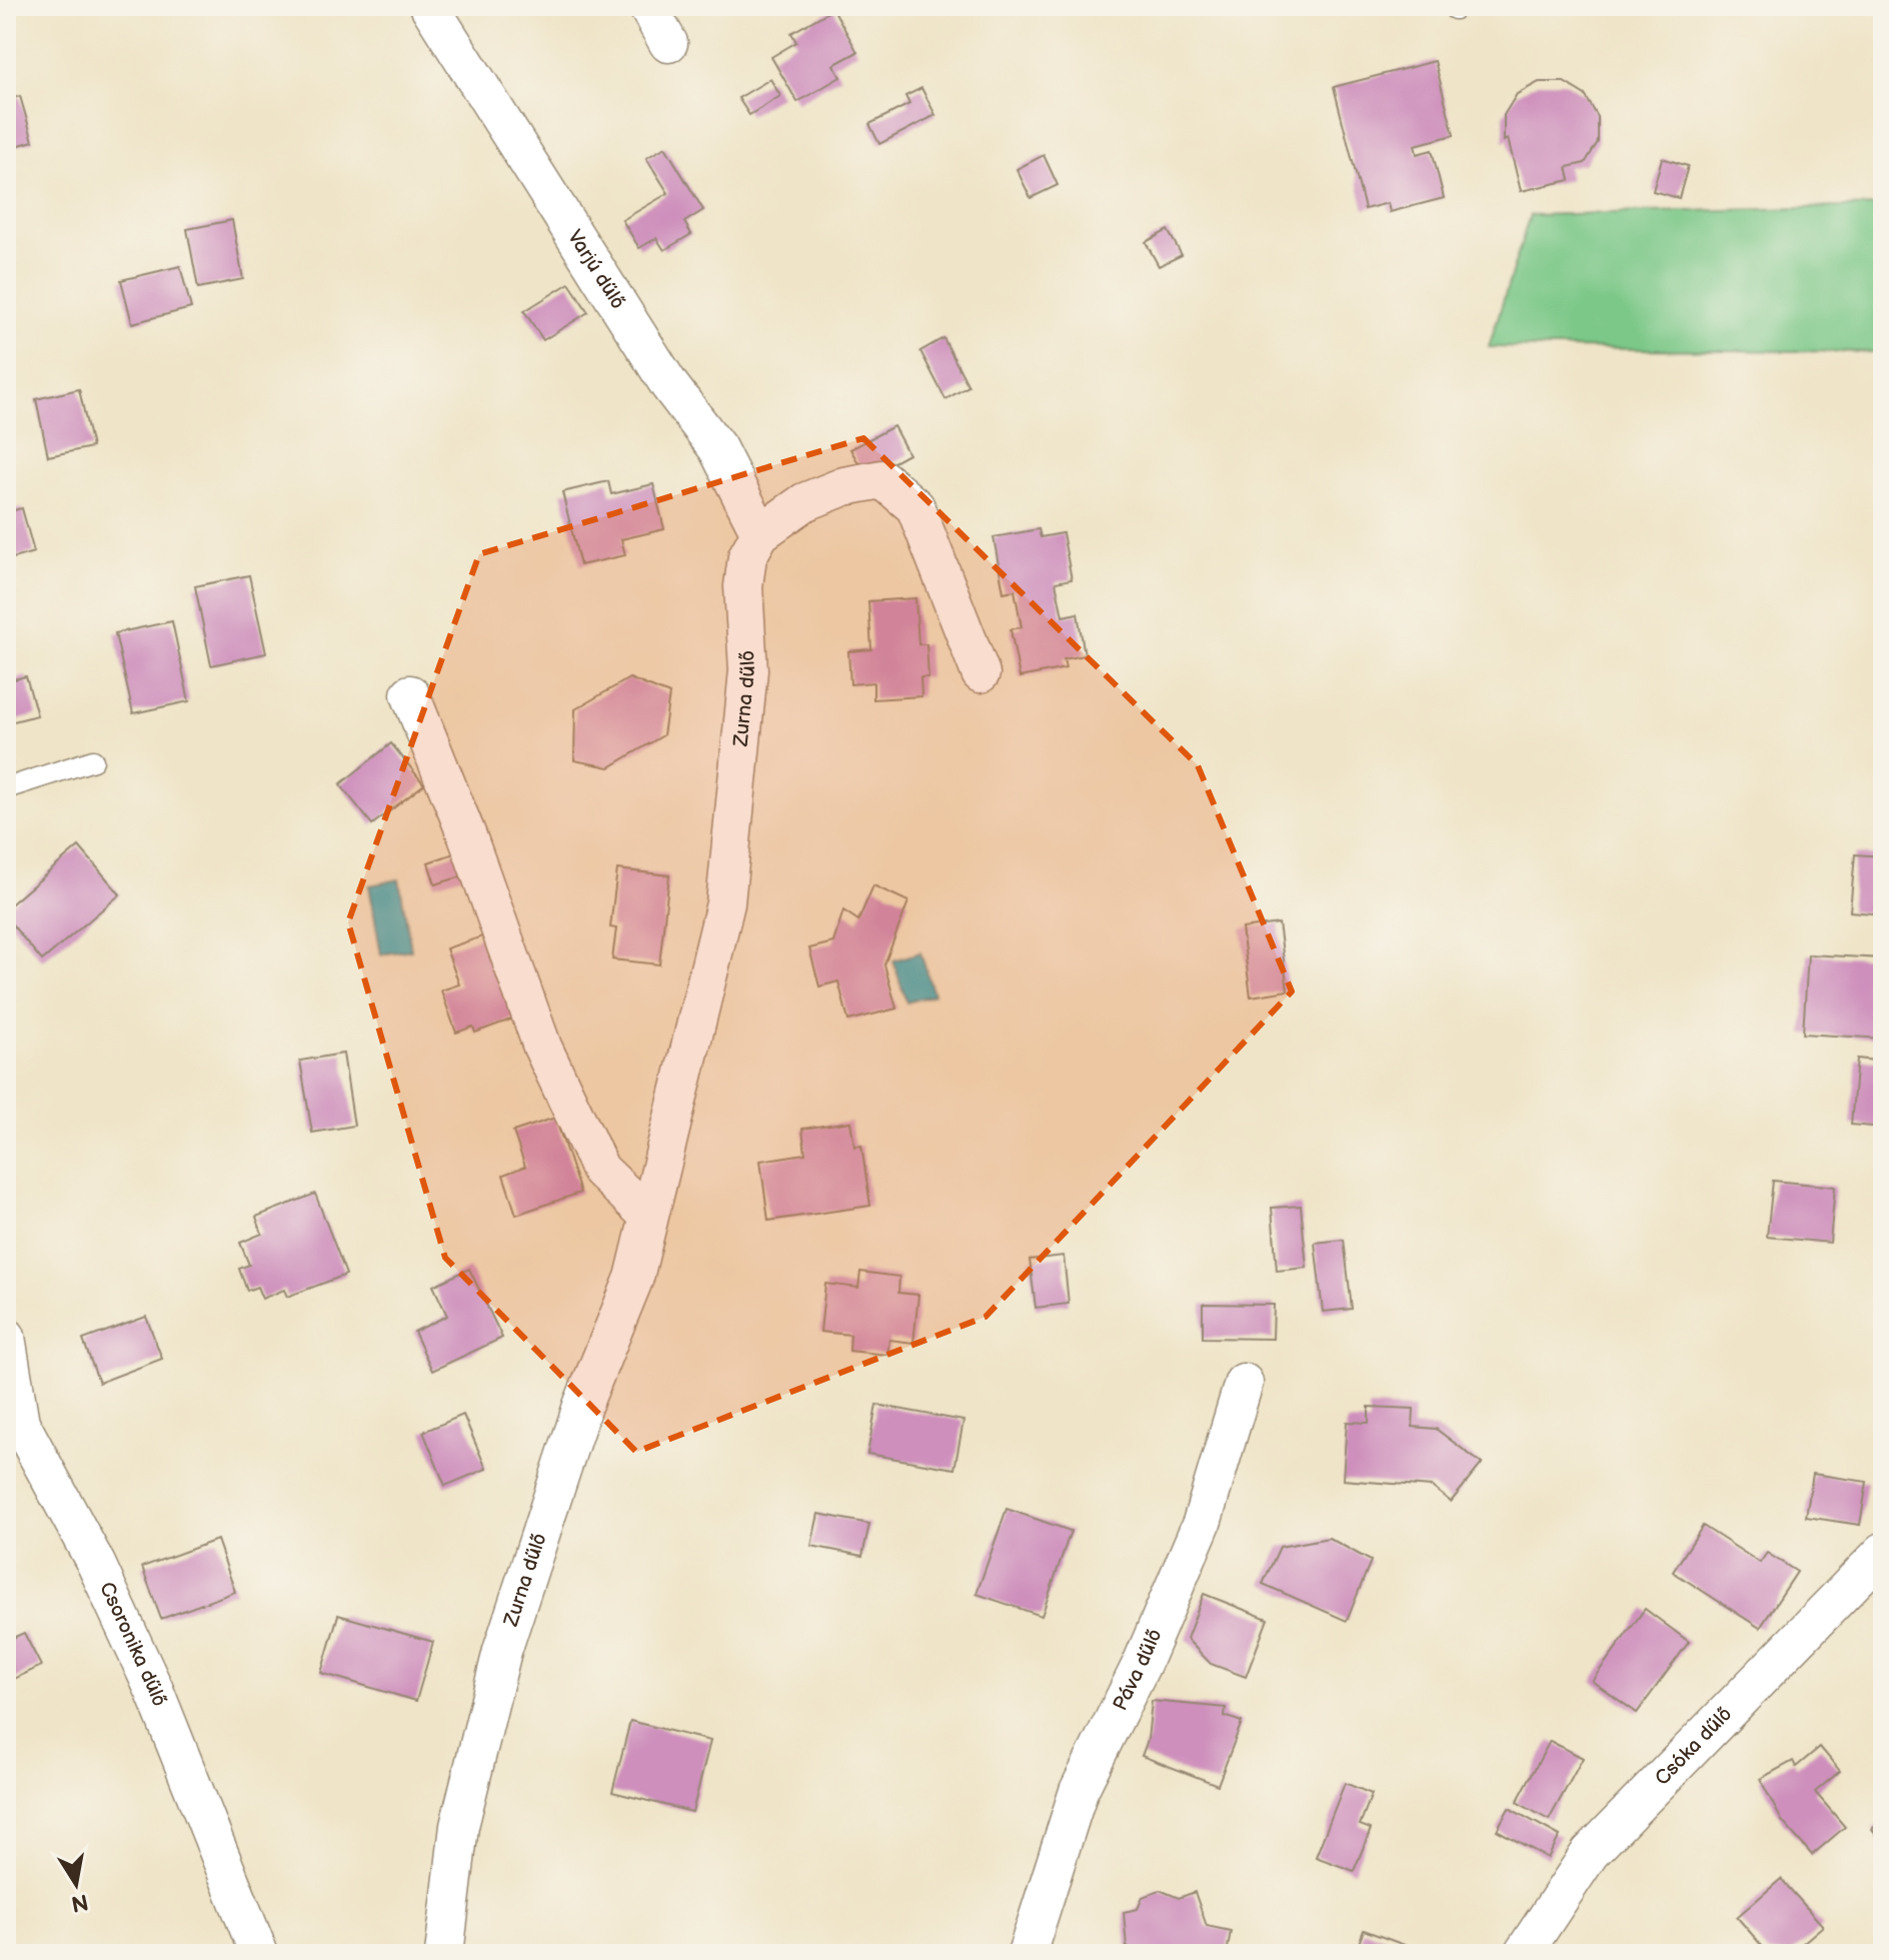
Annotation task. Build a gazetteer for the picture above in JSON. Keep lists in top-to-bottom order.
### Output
{
  "streets": {
    "street": [
      "Varjú dűlő",
      "Zurna dűlő",
      "Csoronika dűlő",
      "Páva dűlő",
      "Csóka dűlő"
    ]
  },
  "crossings": [
    ["Varjú dűlő", "Zurna dűlő"]
  ],
  "north": "bottom"
}
